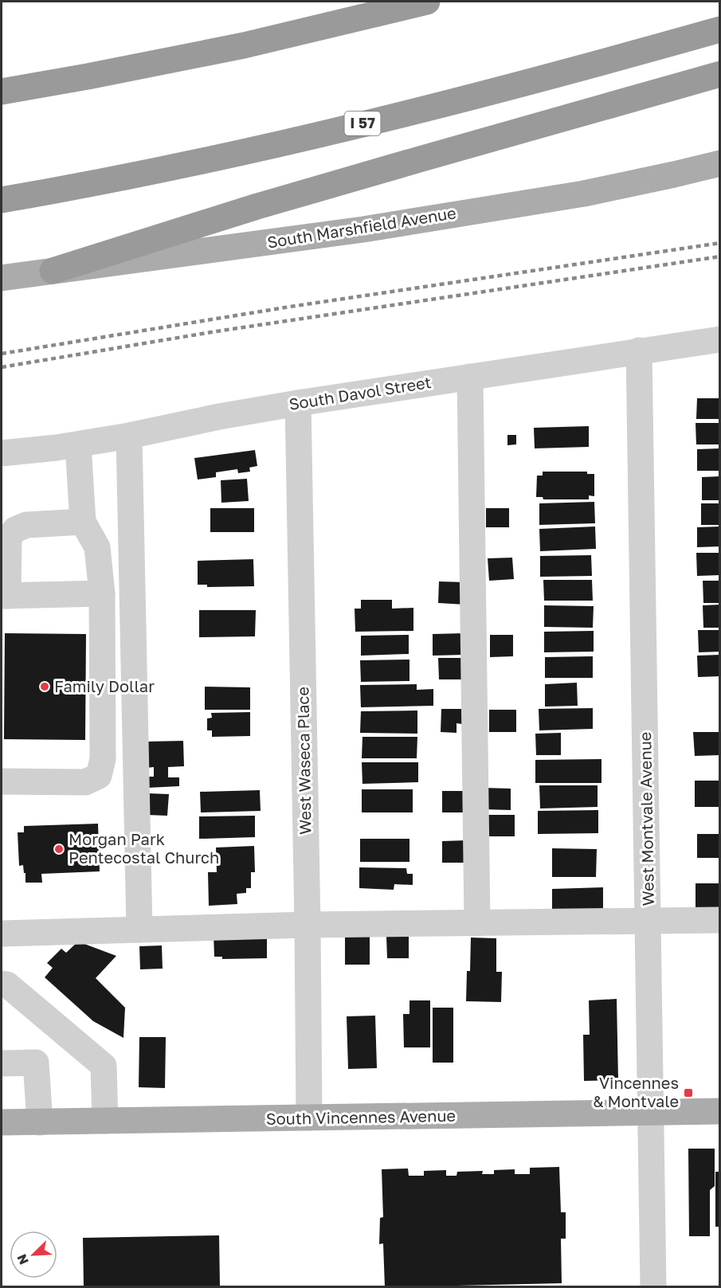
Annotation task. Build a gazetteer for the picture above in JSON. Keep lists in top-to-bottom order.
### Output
{
  "streets": {
    "highway": ["I 57"],
    "main road": ["South Marshfield Avenue", "South Vincennes Avenue"],
    "street": ["South Davol Street", "West Waseca Place", "West Montvale Avenue"]
  },
  "crossings": [
    ["South Davol Street", "West Waseca Place"],
    ["South Davol Street", "West Montvale Avenue"],
    ["West Waseca Place", "South Vincennes Avenue"],
    ["West Montvale Avenue", "South Vincennes Avenue"]
  ],
  "places": {
    "other": ["Family Dollar", "Morgan Park Pentecostal Church"],
    "transit": ["Vincennes & Montvale"]
  },
  "north": "bottom left"
}
